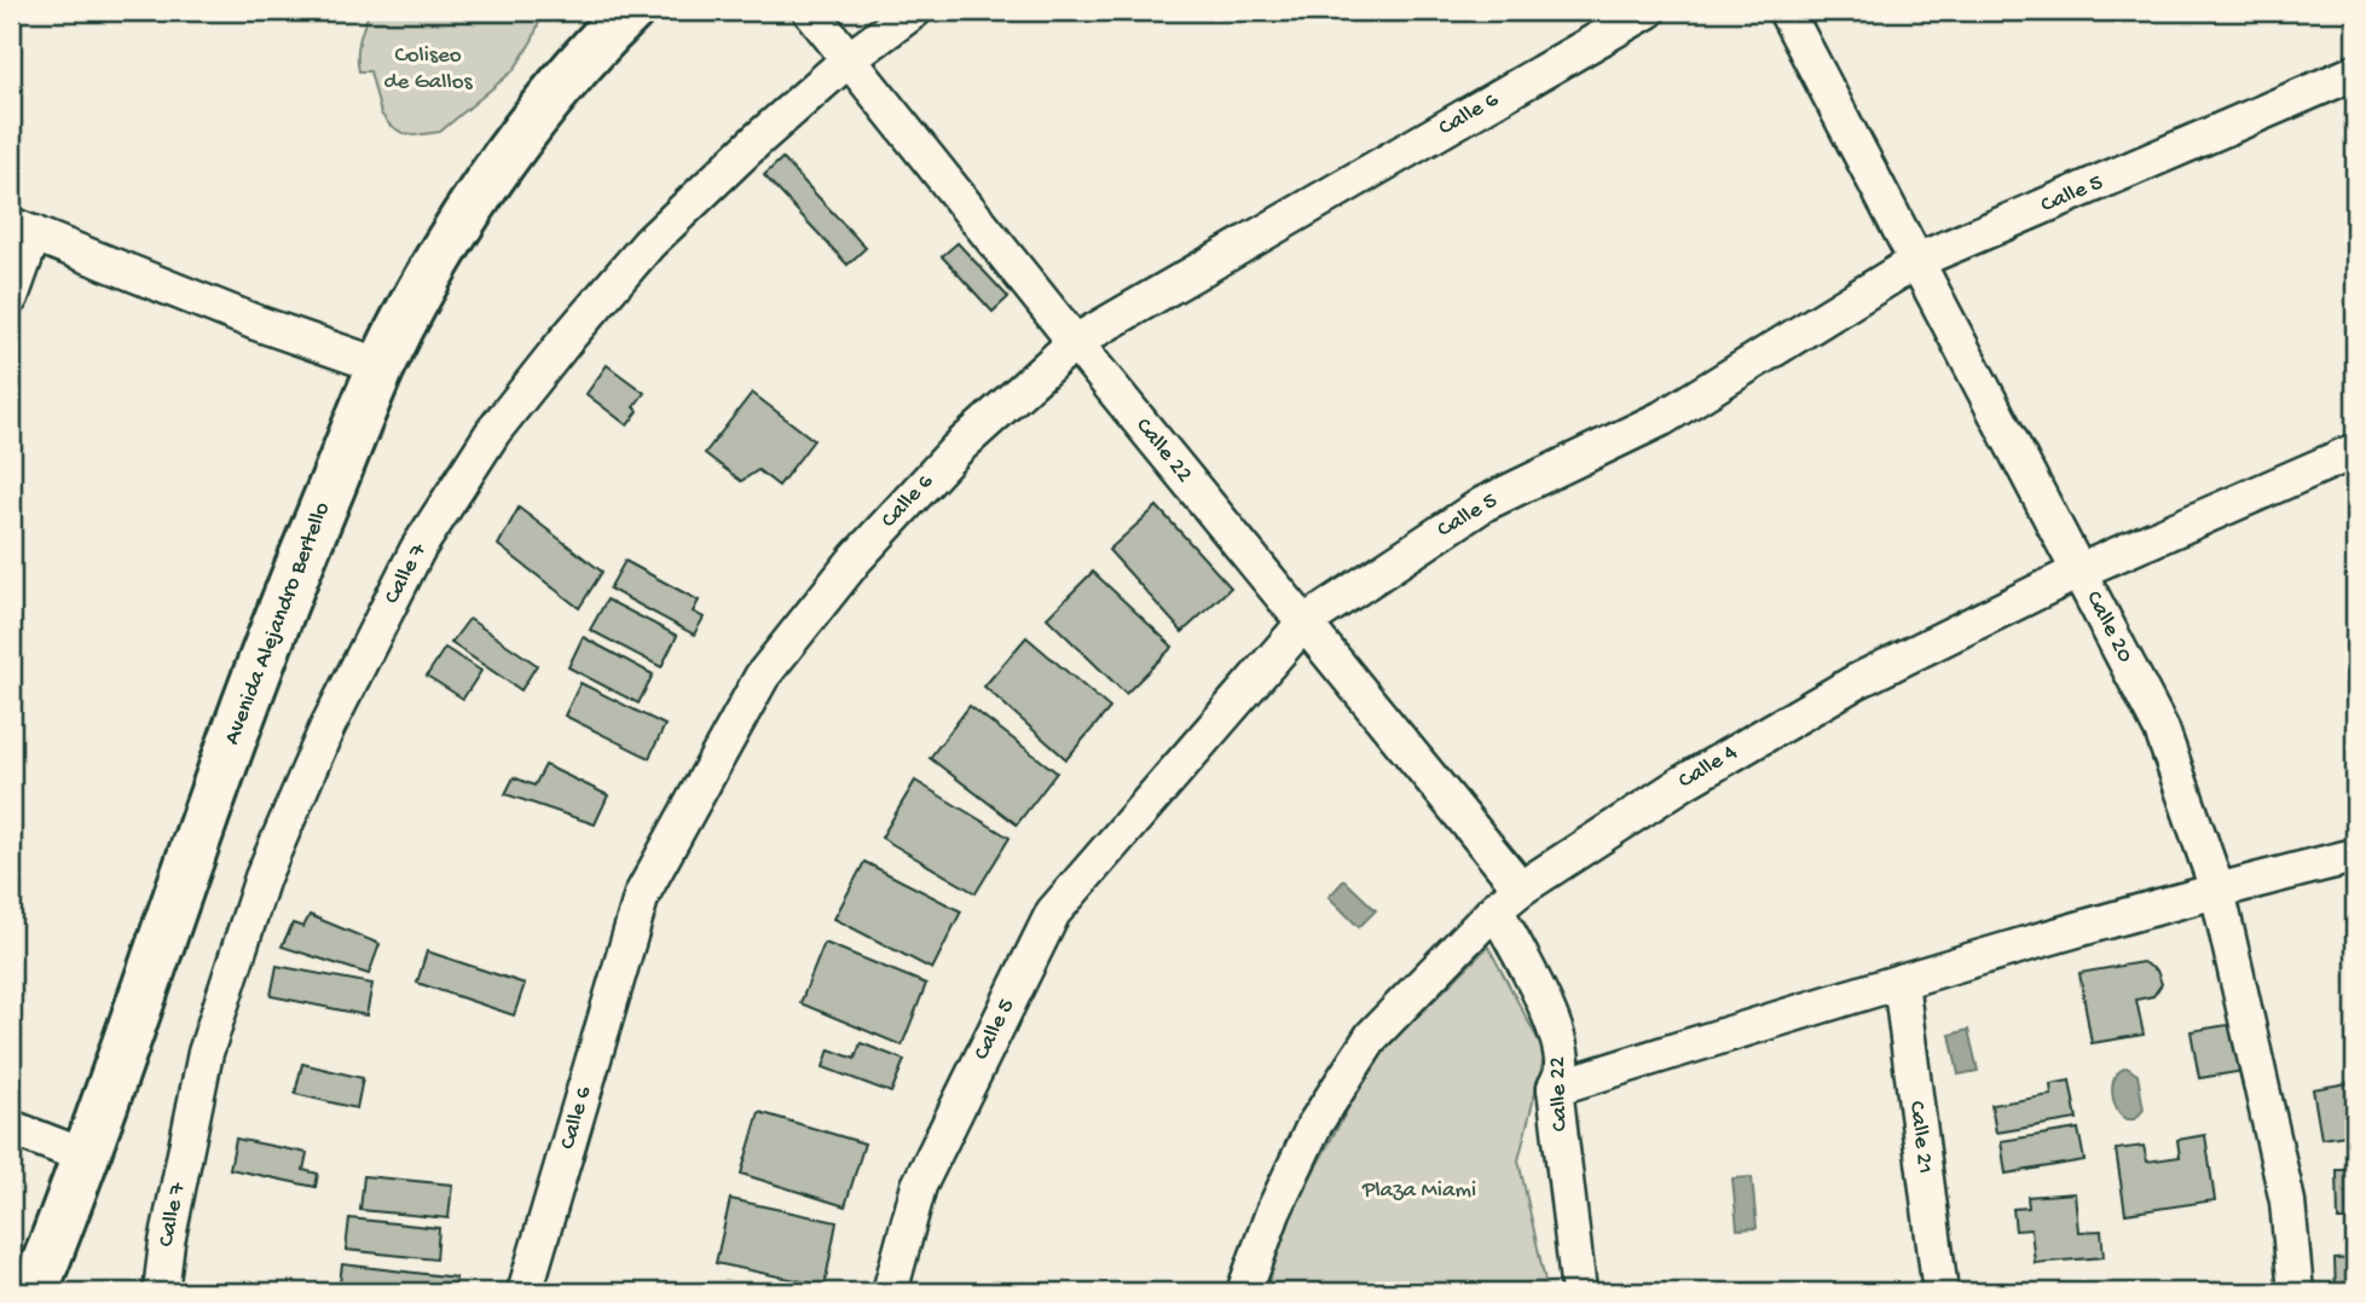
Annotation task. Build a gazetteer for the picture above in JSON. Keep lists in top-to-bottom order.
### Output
{
  "streets": {
    "main road": ["Avenida Alejandro Bertello"],
    "street": [
      "Calle 6",
      "Calle 5",
      "Calle 22",
      "Calle 7",
      "Calle 20",
      "Calle 4",
      "Calle 21"
    ]
  },
  "crossings": [
    ["Calle 6", "Calle 22"],
    ["Calle 5", "Calle 22"],
    ["Calle 5", "Calle 20"],
    ["Calle 22", "Calle 7"],
    ["Calle 22", "Calle 4"],
    ["Calle 20", "Calle 4"]
  ],
  "parks": ["Coliseo de Gallos", "Plaza Miami"]
}
